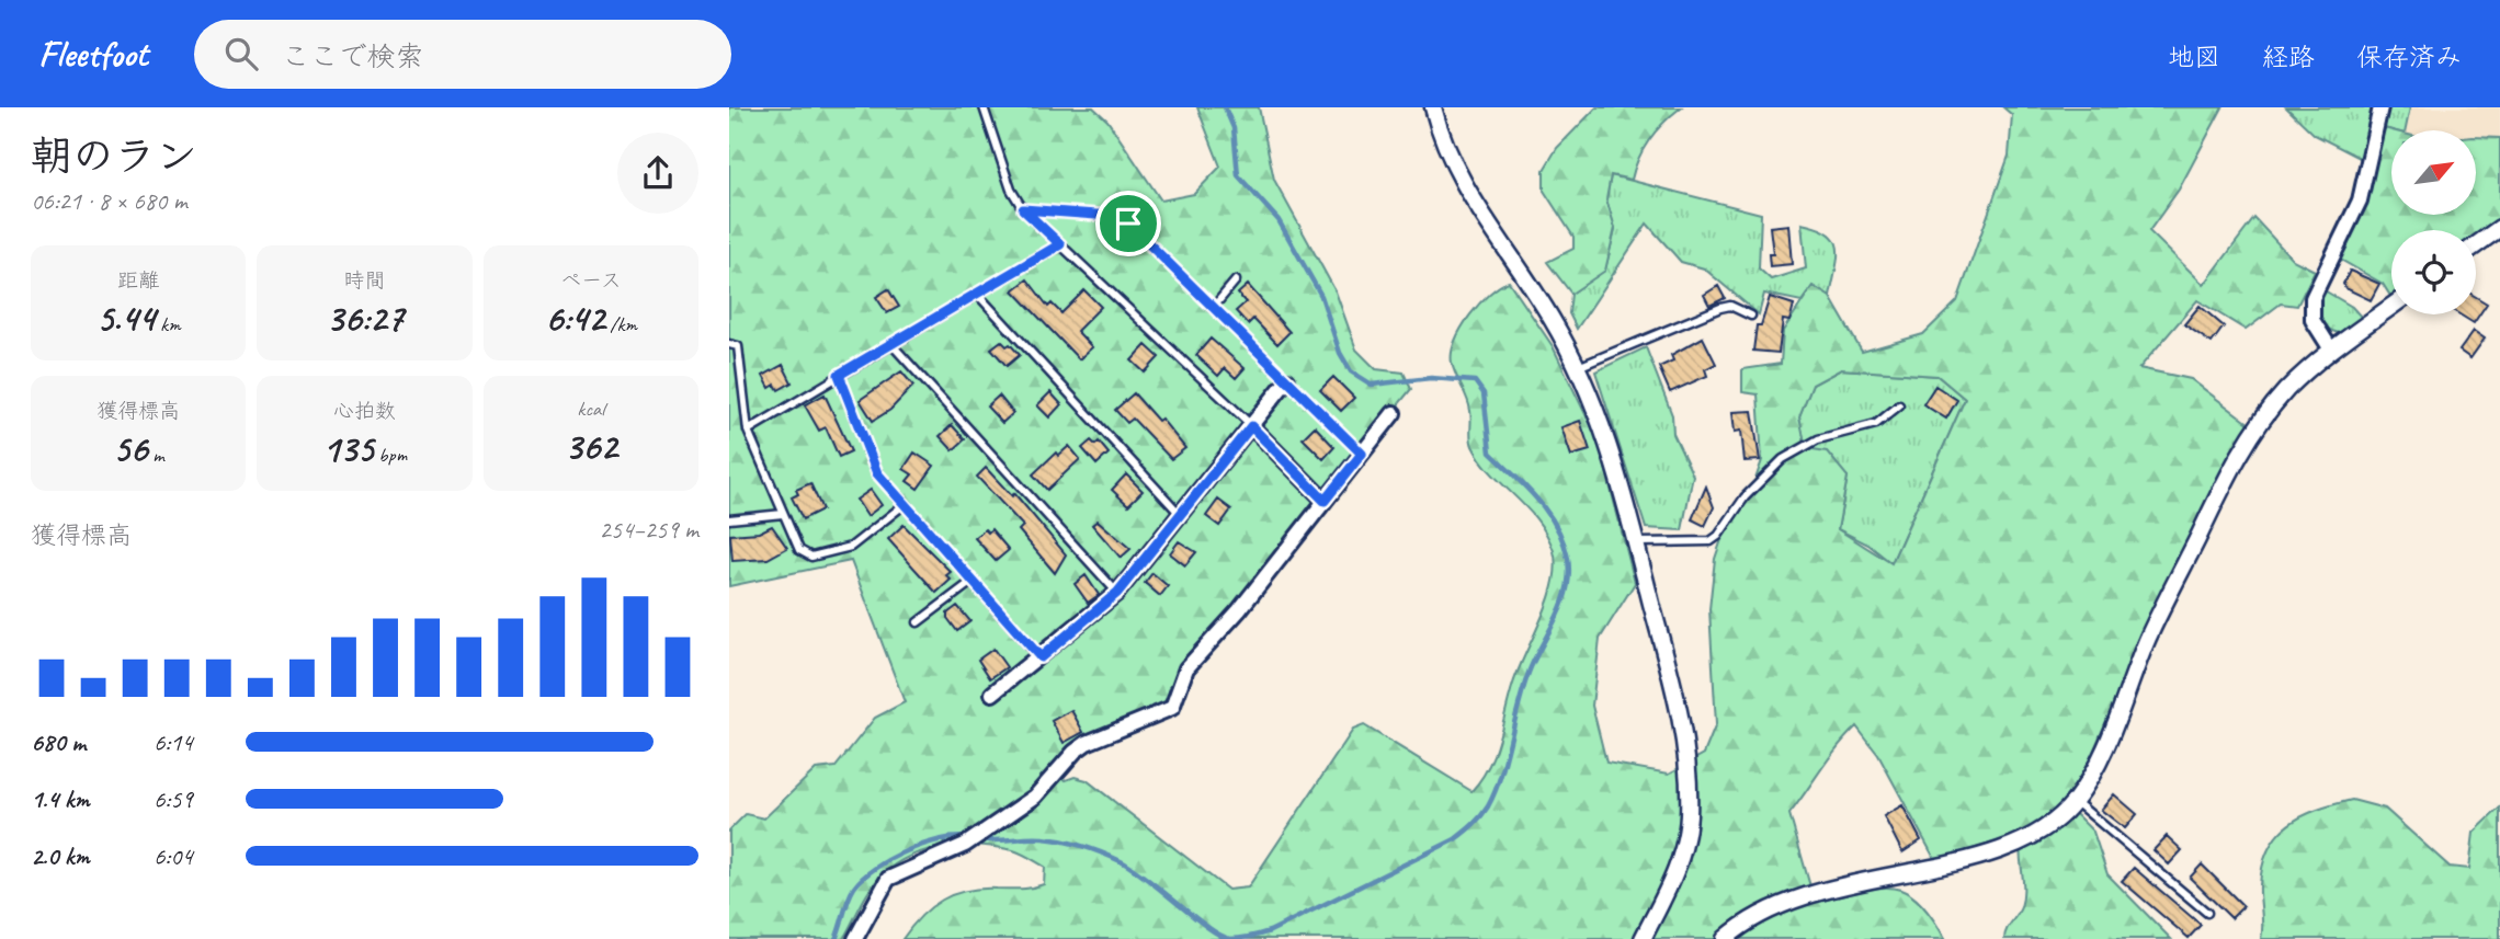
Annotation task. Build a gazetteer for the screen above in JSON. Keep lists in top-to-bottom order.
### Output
{
  "north": "top right",
  "page": {
    "header": "Fleetfoot",
    "search": "ここで検索",
    "nav": ["地図", "経路", "保存済み"],
    "heading": ["朝のラン", "06:21 · 8 × 680 m"],
    "stats": [
      ["距離", "5.44 km"],
      ["時間", "36:27"],
      ["ペース", "6:42 /km"],
      ["獲得標高", "56 m"],
      ["心拍数", "135 bpm"],
      ["kcal", "362"]
    ],
    "chart": ["獲得標高", "254–259 m"],
    "list": [
      {
        "name": "680 m",
        "note": "6:14"
      },
      {
        "name": "1.4 km",
        "note": "6:59"
      },
      {
        "name": "2.0 km",
        "note": "6:04"
      }
    ]
  }
}
